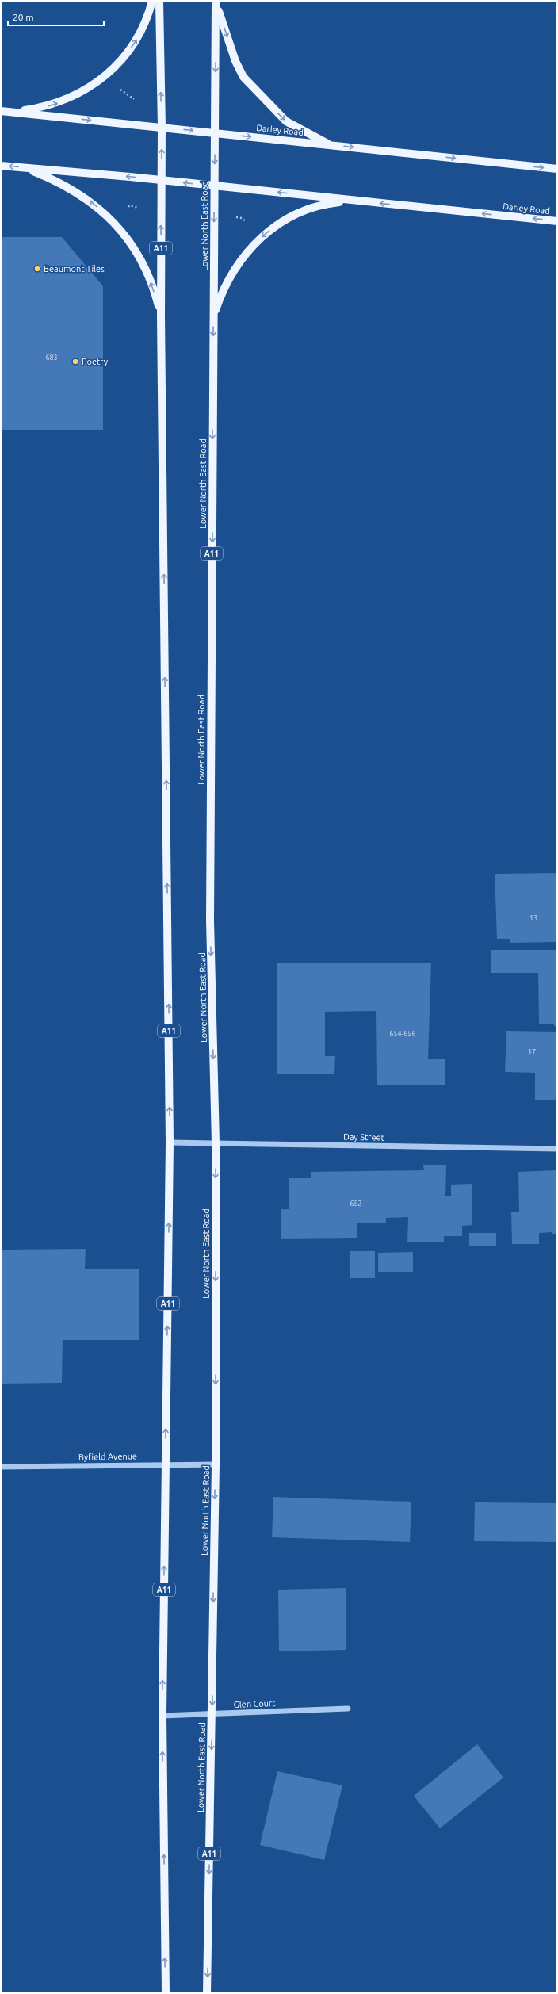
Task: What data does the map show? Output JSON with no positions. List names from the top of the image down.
{
  "streets": {
    "main road": ["Darley Road", "Lower North East Road", "A11"],
    "street": ["Day Street", "Byfield Avenue", "Glen Court"]
  },
  "crossings": [
    ["Darley Road", "Lower North East Road"],
    ["Darley Road", "A11"],
    ["Lower North East Road", "Day Street"],
    ["Lower North East Road", "Byfield Avenue"],
    ["Lower North East Road", "Glen Court"],
    ["A11", "Day Street"],
    ["A11", "Byfield Avenue"],
    ["A11", "Glen Court"]
  ],
  "places": ["Beaumont Tiles", "Poetry"],
  "house_numbers": [
    "683",
    "13",
    "654-656",
    "17",
    "652"
  ],
  "scale_bar": "20 m"
}
